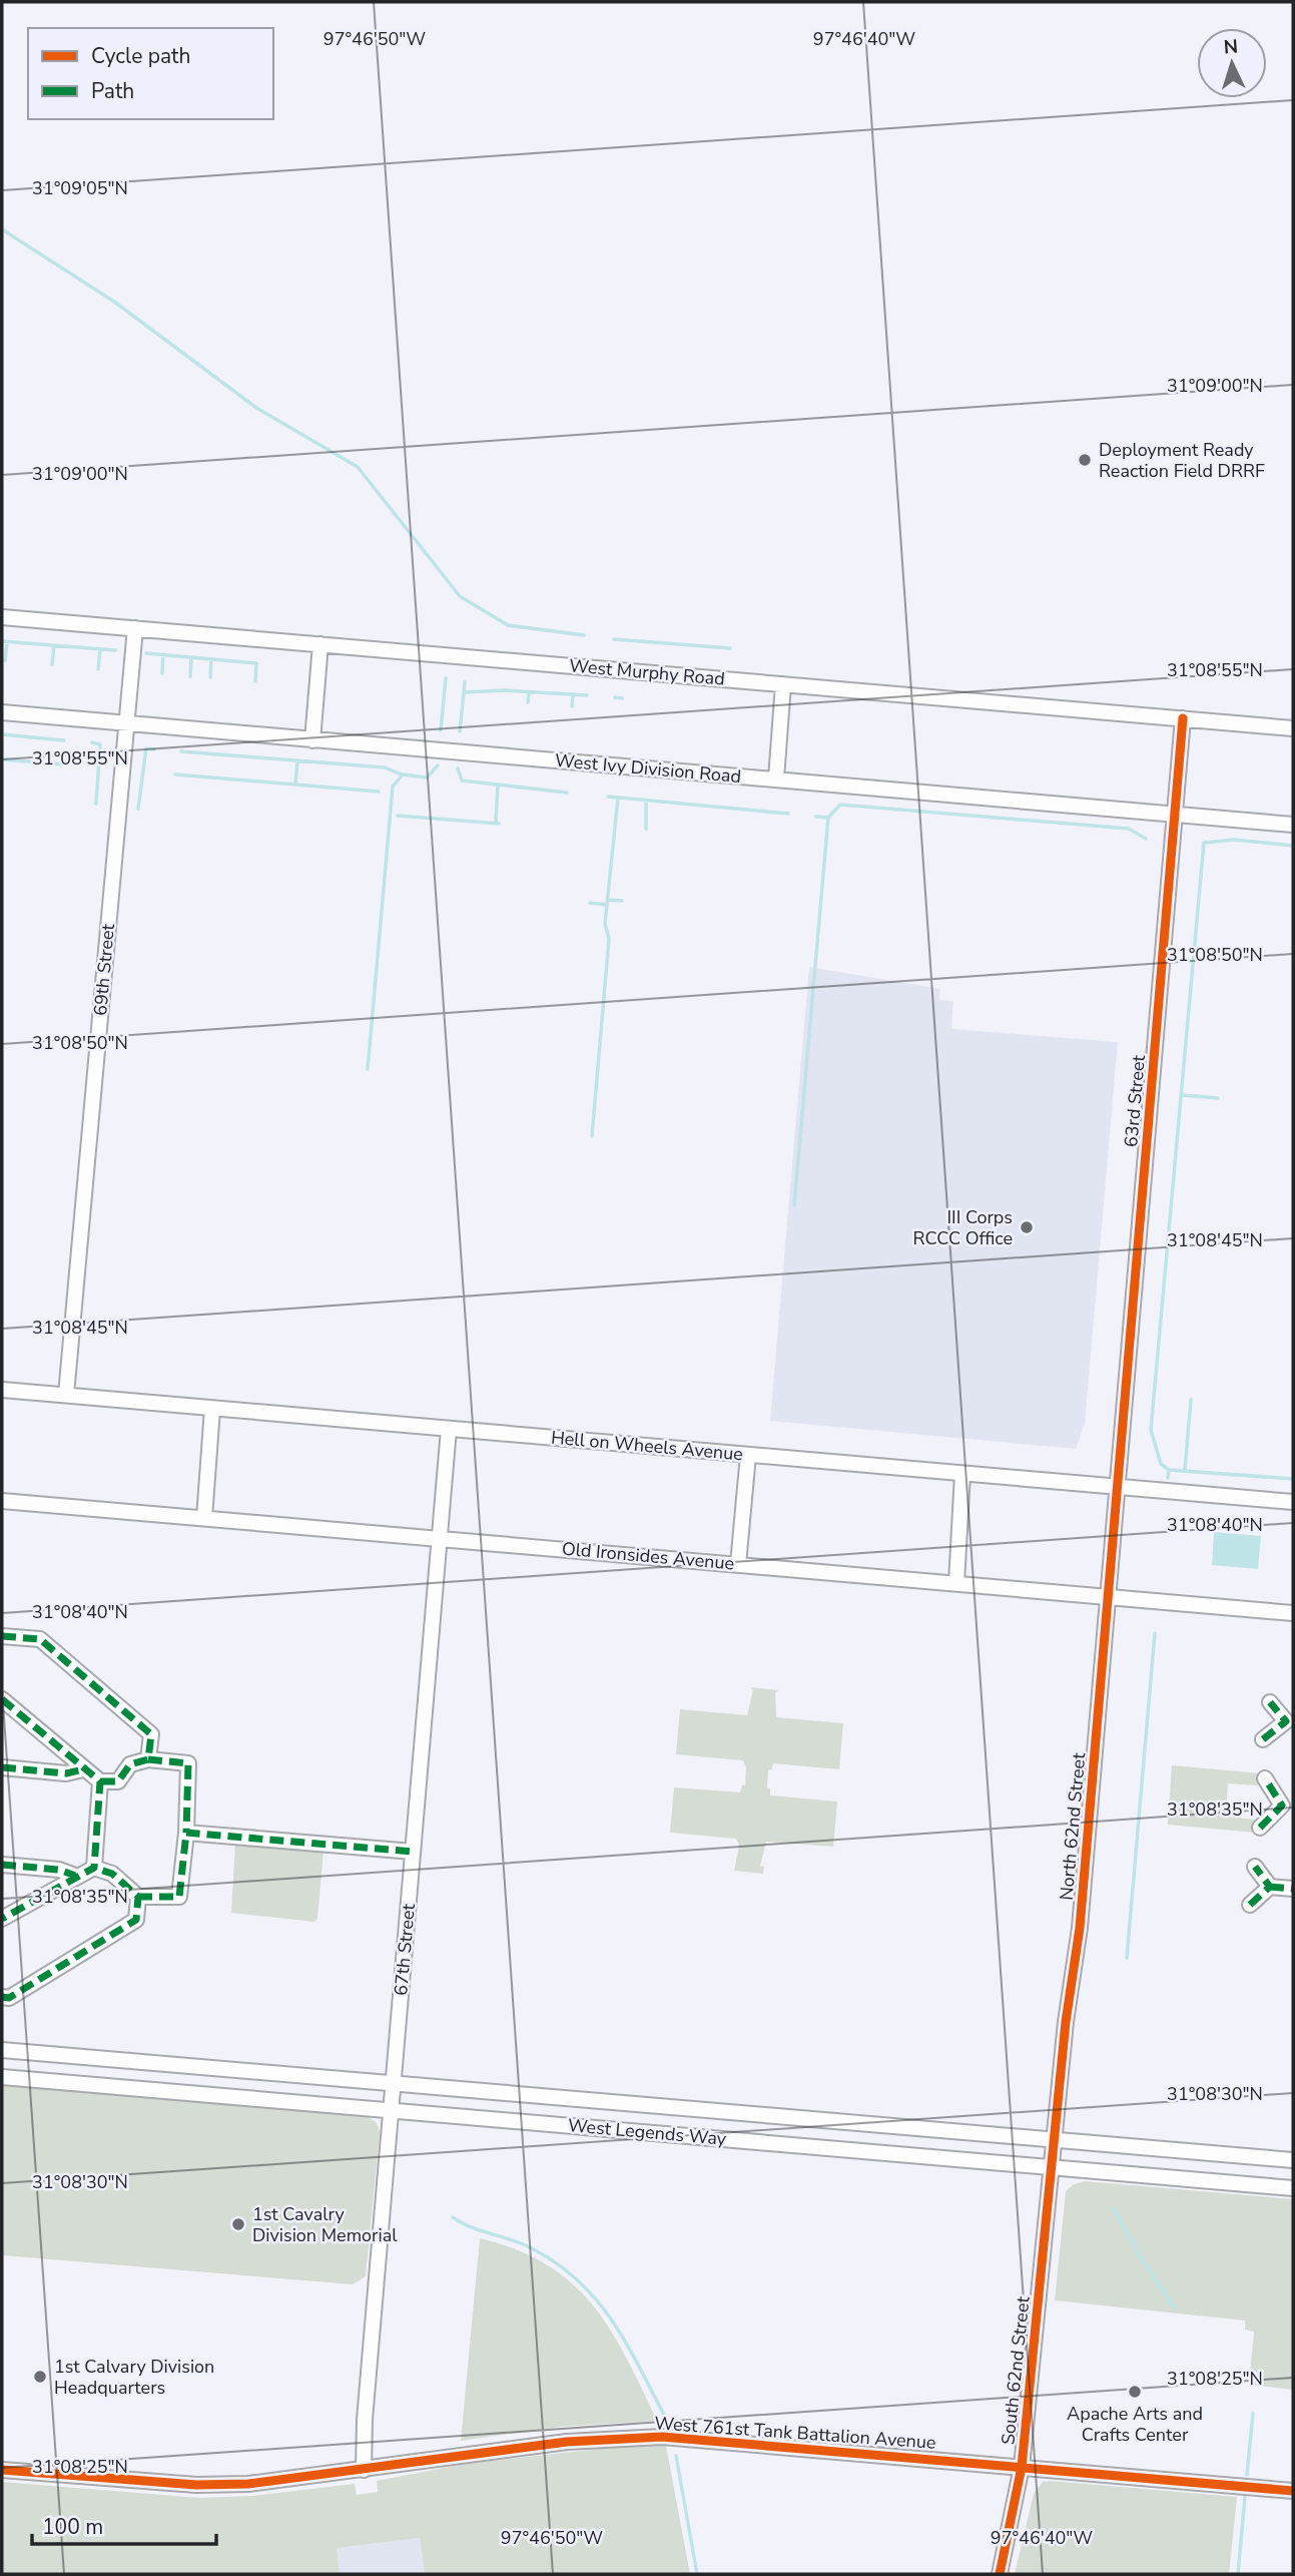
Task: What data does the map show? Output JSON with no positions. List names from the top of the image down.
{
  "streets": {
    "street": [
      "West Murphy Road",
      "West Ivy Division Road",
      "69th Street",
      "63rd Street",
      "Hell on Wheels Avenue",
      "Old Ironsides Avenue",
      "North 62nd Street",
      "67th Street",
      "West Legends Way",
      "South 62nd Street",
      "West 761st Tank Battalion Avenue"
    ]
  },
  "crossings": [
    ["West Murphy Road", "69th Street"],
    ["West Murphy Road", "63rd Street"],
    ["West Ivy Division Road", "69th Street"],
    ["West Ivy Division Road", "63rd Street"],
    ["69th Street", "Hell on Wheels Avenue"],
    ["63rd Street", "Hell on Wheels Avenue"],
    ["63rd Street", "North 62nd Street"],
    ["Hell on Wheels Avenue", "North 62nd Street"],
    ["Hell on Wheels Avenue", "67th Street"],
    ["Old Ironsides Avenue", "North 62nd Street"],
    ["Old Ironsides Avenue", "67th Street"],
    ["North 62nd Street", "West Legends Way"],
    ["North 62nd Street", "South 62nd Street"],
    ["67th Street", "West Legends Way"],
    ["67th Street", "West 761st Tank Battalion Avenue"],
    ["West Legends Way", "South 62nd Street"],
    ["South 62nd Street", "West 761st Tank Battalion Avenue"]
  ],
  "places": [
    "Deployment Ready Reaction Field DRRF",
    "III Corps RCCC Office",
    "1st Cavalry Division Memorial",
    "1st Calvary Division Headquarters",
    "Apache Arts and Crafts Center"
  ],
  "legend": ["Cycle path", "Path"],
  "scale_bar": "100 m",
  "north": "top",
  "coordinates": [
    "97°46'50\"W",
    "97°46'40\"W",
    "31°09'05\"N",
    "31°09'00\"N",
    "31°08'55\"N",
    "31°08'50\"N",
    "31°08'45\"N",
    "31°08'40\"N",
    "31°08'35\"N",
    "31°08'30\"N",
    "31°08'25\"N"
  ]
}
